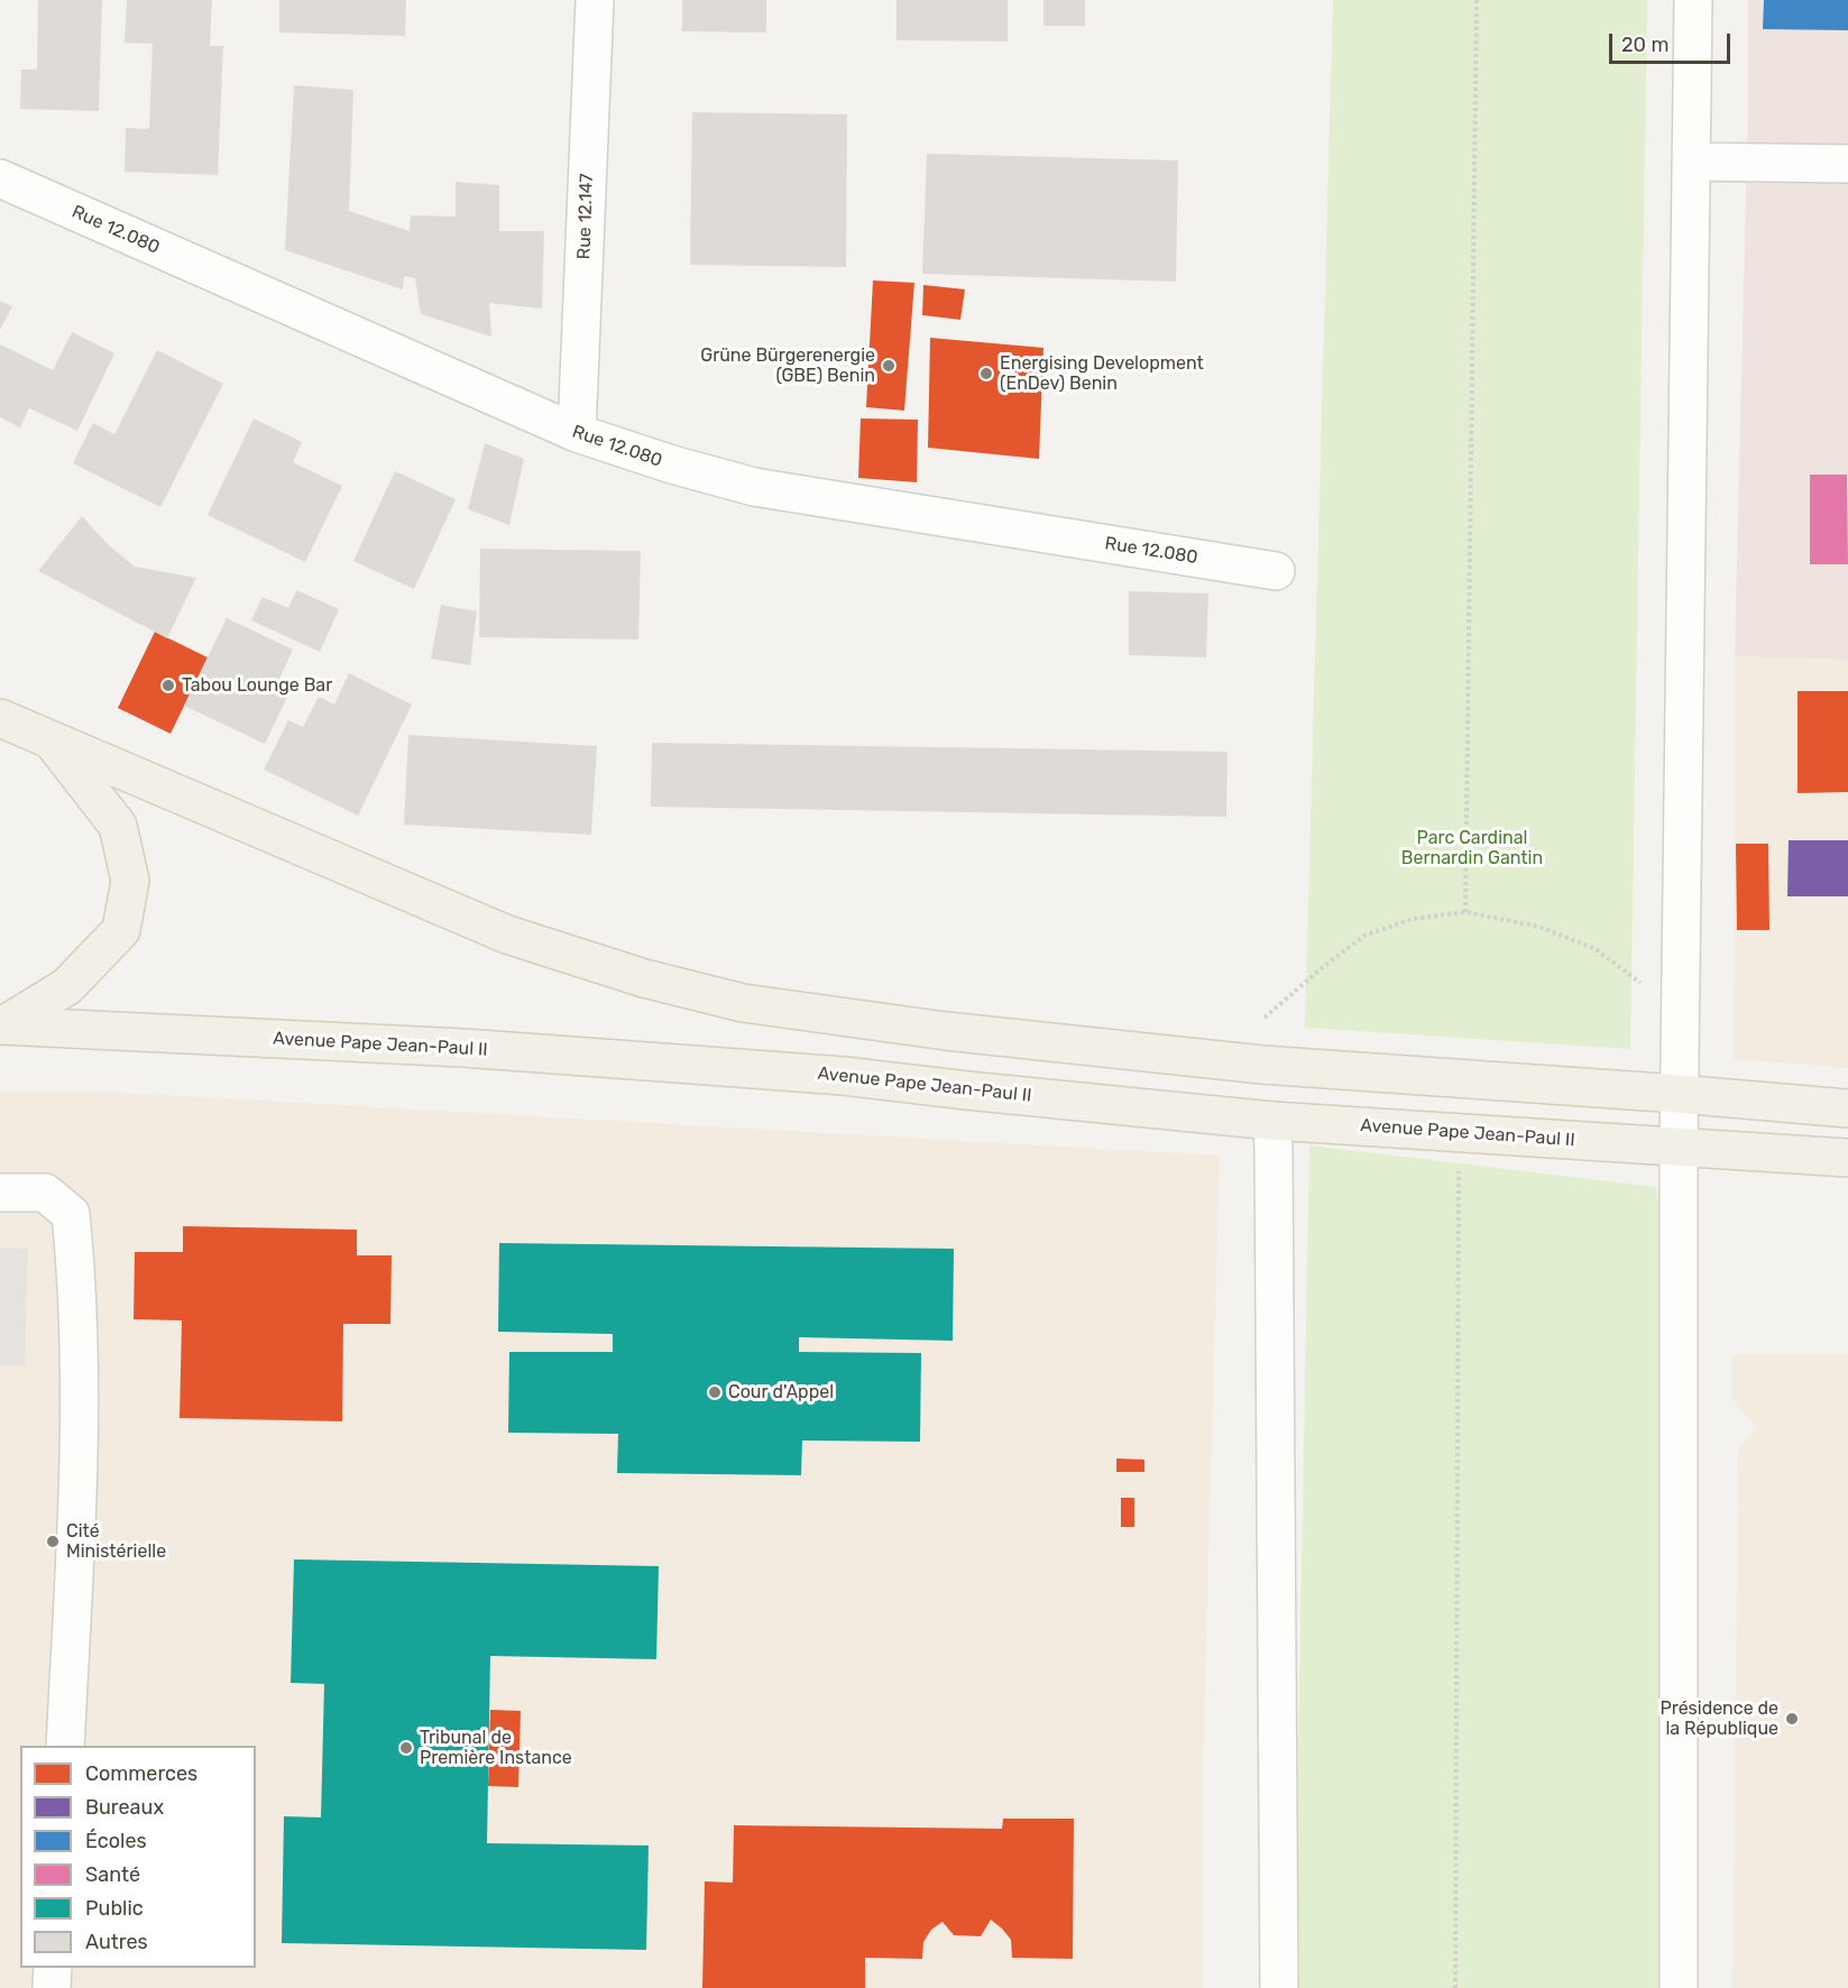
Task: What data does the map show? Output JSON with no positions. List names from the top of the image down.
{
  "streets": {
    "main road": ["Avenue Pape Jean-Paul II"],
    "street": ["Rue 12.147", "Rue 12.080"]
  },
  "crossings": [
    ["Rue 12.147", "Rue 12.080"]
  ],
  "parks": ["Parc Cardinal Bernardin Gantin"],
  "places": [
    "Grüne Bürgerenergie (GBE) Benin",
    "Energising Development (EnDev) Benin",
    "Tabou Lounge Bar",
    "Cour d'Appel",
    "Cité Ministérielle",
    "Présidence de la République",
    "Tribunal de Première Instance"
  ],
  "legend": [
    "Commerces",
    "Bureaux",
    "Écoles",
    "Santé",
    "Public",
    "Autres"
  ],
  "scale_bar": "20 m"
}
